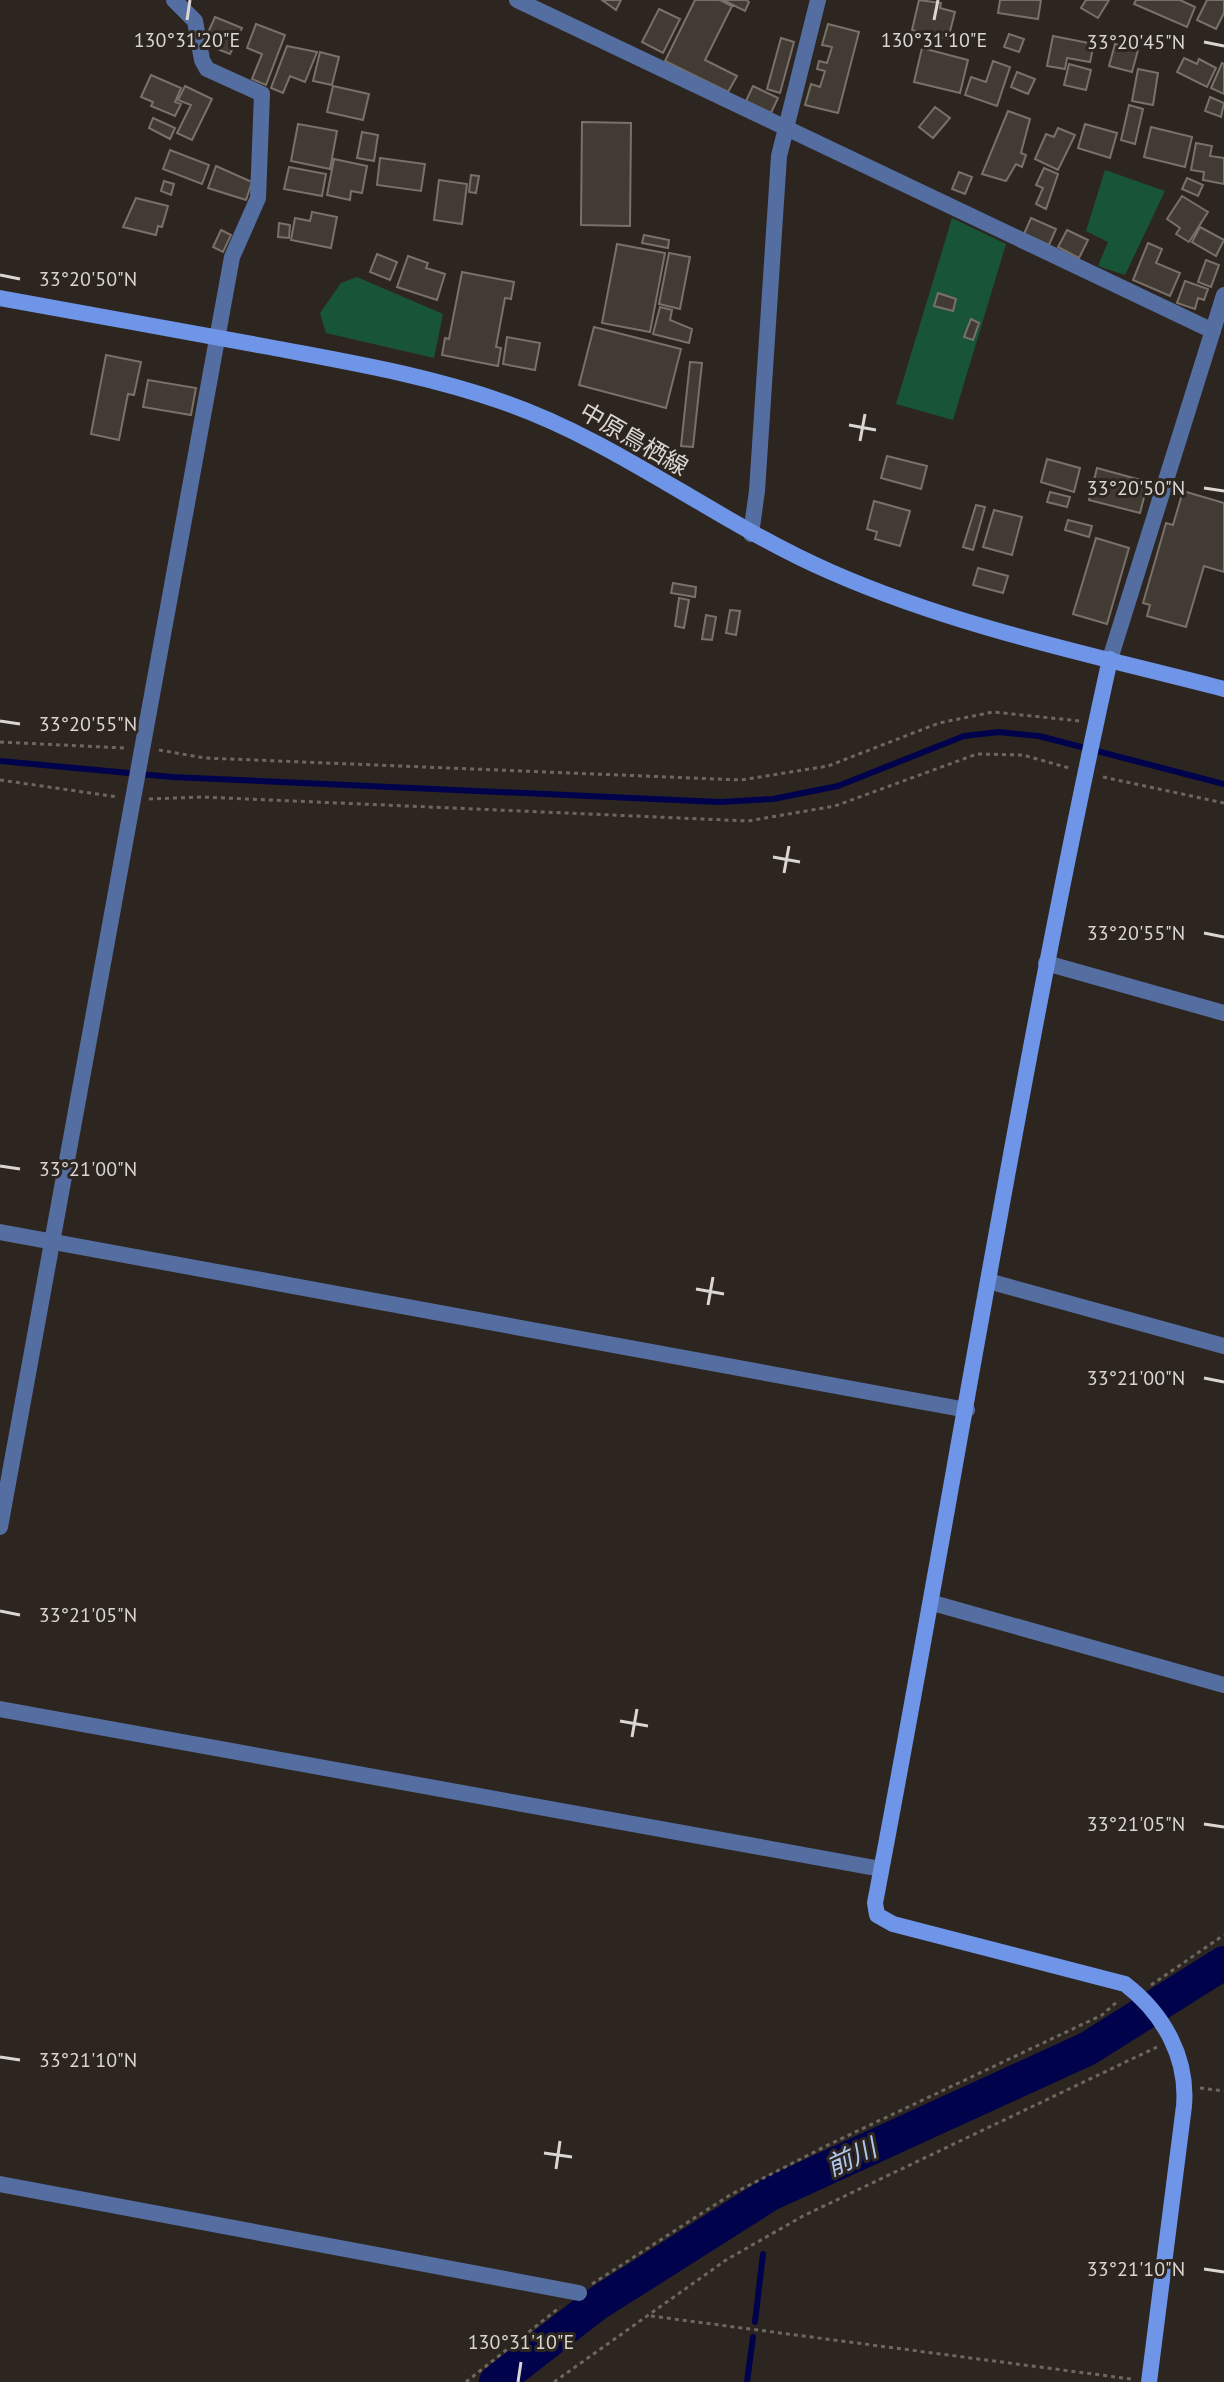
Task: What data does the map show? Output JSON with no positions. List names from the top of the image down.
{
  "streets": {
    "street": ["中原鳥栖線"]
  },
  "water": ["前川"],
  "coordinates": [
    "130°31'20\"E",
    "130°31'10\"E",
    "33°20'45\"N",
    "33°20'50\"N",
    "33°20'55\"N",
    "33°21'00\"N",
    "33°21'05\"N",
    "33°21'10\"N"
  ]
}
